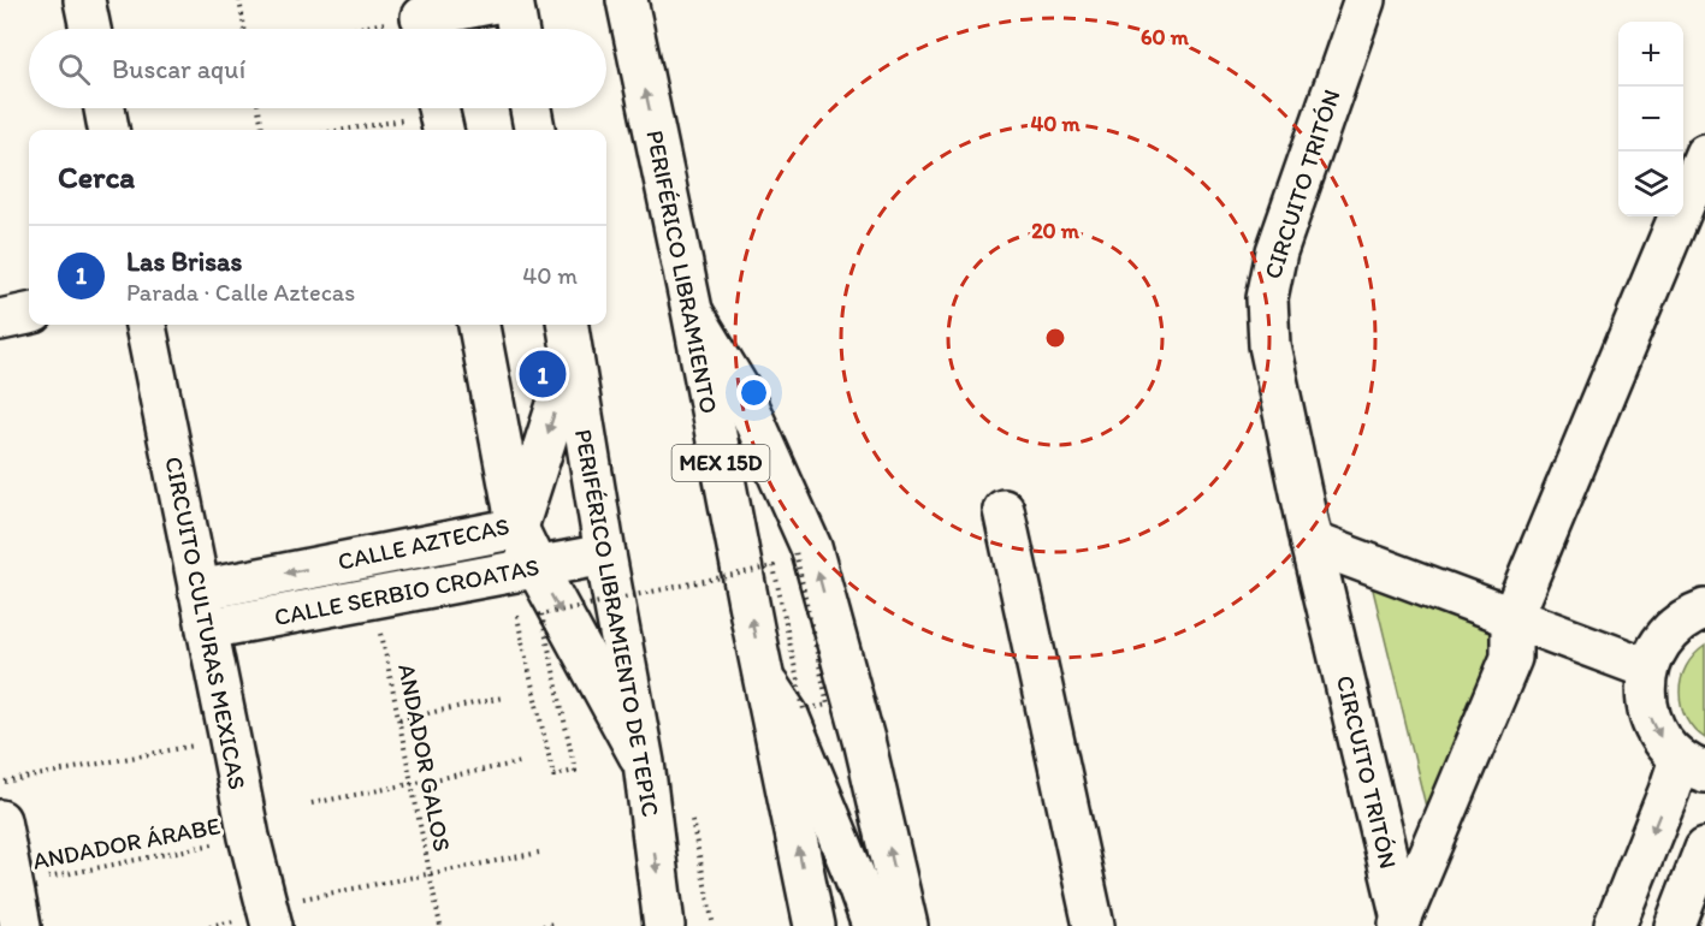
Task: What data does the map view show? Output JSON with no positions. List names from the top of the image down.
{
  "streets": {
    "main road": [
      "CIRCUITO TRITÓN",
      "PERIFÉRICO LIBRAMIENTO",
      "MEX 15D",
      "CALLE AZTECAS",
      "CALLE SERBIO CROATAS",
      "CIRCUITO CULTURAS MEXICAS",
      "PERIFÉRICO LIBRAMIENTO DE TEPIC"
    ],
    "path": ["ANDADOR GALOS", "ANDADOR ÁRABE"]
  },
  "crossings": [
    ["CALLE AZTECAS", "CIRCUITO CULTURAS MEXICAS"],
    ["CALLE AZTECAS", "PERIFÉRICO LIBRAMIENTO DE TEPIC"],
    ["CALLE SERBIO CROATAS", "CIRCUITO CULTURAS MEXICAS"],
    ["CALLE SERBIO CROATAS", "PERIFÉRICO LIBRAMIENTO DE TEPIC"],
    ["CALLE SERBIO CROATAS", "ANDADOR GALOS"],
    ["CIRCUITO CULTURAS MEXICAS", "ANDADOR ÁRABE"]
  ],
  "one_way": ["CALLE AZTECAS"],
  "page": {
    "map_buttons": ["+", "−"],
    "search": "Buscar aquí",
    "heading": "Cerca",
    "list": [
      {
        "mark": "1",
        "name": "Las Brisas",
        "note": "Parada · Calle Aztecas",
        "value": "40 m"
      }
    ],
    "pins": "1"
  },
  "rings": ["60 m", "40 m", "20 m"]
}
